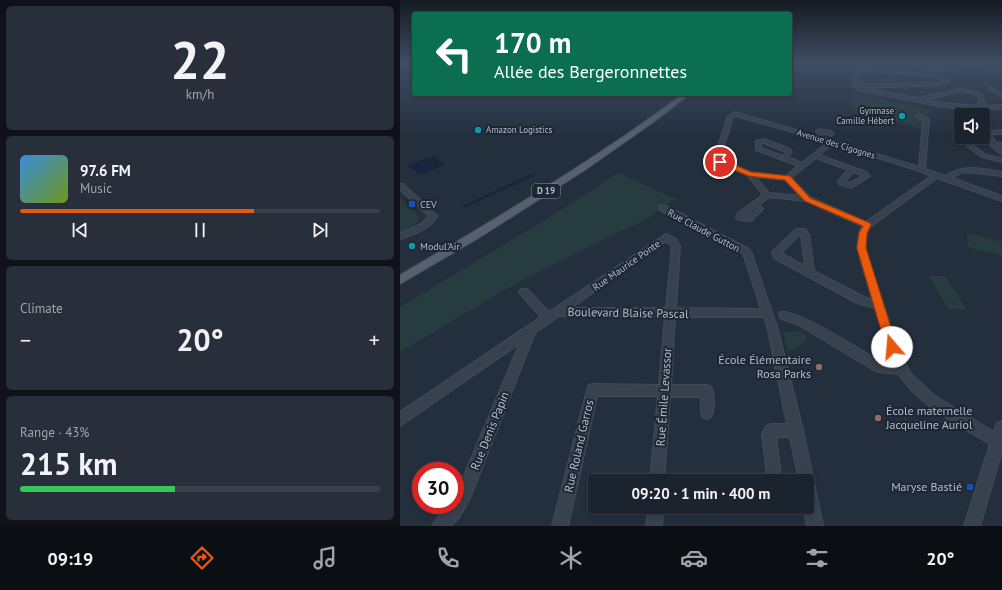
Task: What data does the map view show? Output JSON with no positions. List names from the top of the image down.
{
  "streets": {
    "main road": ["D 19"],
    "street": [
      "Avenue des Cigognes",
      "Rue Claude Gutton",
      "Rue Maurice Ponte",
      "Boulevard Blaise Pascal",
      "Rue Émile Levassor",
      "Rue Denis Papin",
      "Rue Roland Garros"
    ]
  },
  "crossings": [
    ["Rue Claude Gutton", "Boulevard Blaise Pascal"],
    ["Rue Maurice Ponte", "Boulevard Blaise Pascal"],
    ["Rue Maurice Ponte", "Rue Émile Levassor"],
    ["Boulevard Blaise Pascal", "Rue Émile Levassor"],
    ["Rue Émile Levassor", "Rue Roland Garros"]
  ],
  "places": {
    "other": [
      "Gymnase Camille Hébert",
      "Amazon Logistics",
      "Modul'Air",
      "École Élémentaire Rosa Parks",
      "École maternelle Jacqueline Auriol"
    ],
    "transit": ["CEV", "Maryse Bastié"]
  },
  "page": {
    "tile": [
      ["22", "km/h"],
      "Climate",
      ["Range · 43%", "215 km"]
    ],
    "turn": ["170 m", "Allée des Bergeronnettes"],
    "song": ["97.6 FM", "Music"],
    "heat": ["−", "20°", "+"],
    "limit": "30",
    "trip": "09:20 · 1 min · 400 m",
    "tabs": ["09:19", "20°"]
  }
}
